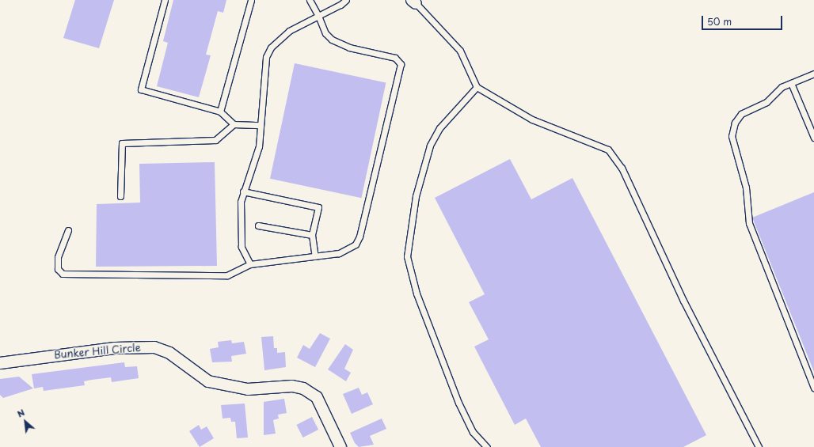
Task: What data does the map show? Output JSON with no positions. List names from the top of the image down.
{
  "streets": {
    "street": ["Bunker Hill Circle"]
  },
  "scale_bar": "50 m",
  "north": "top left"
}
